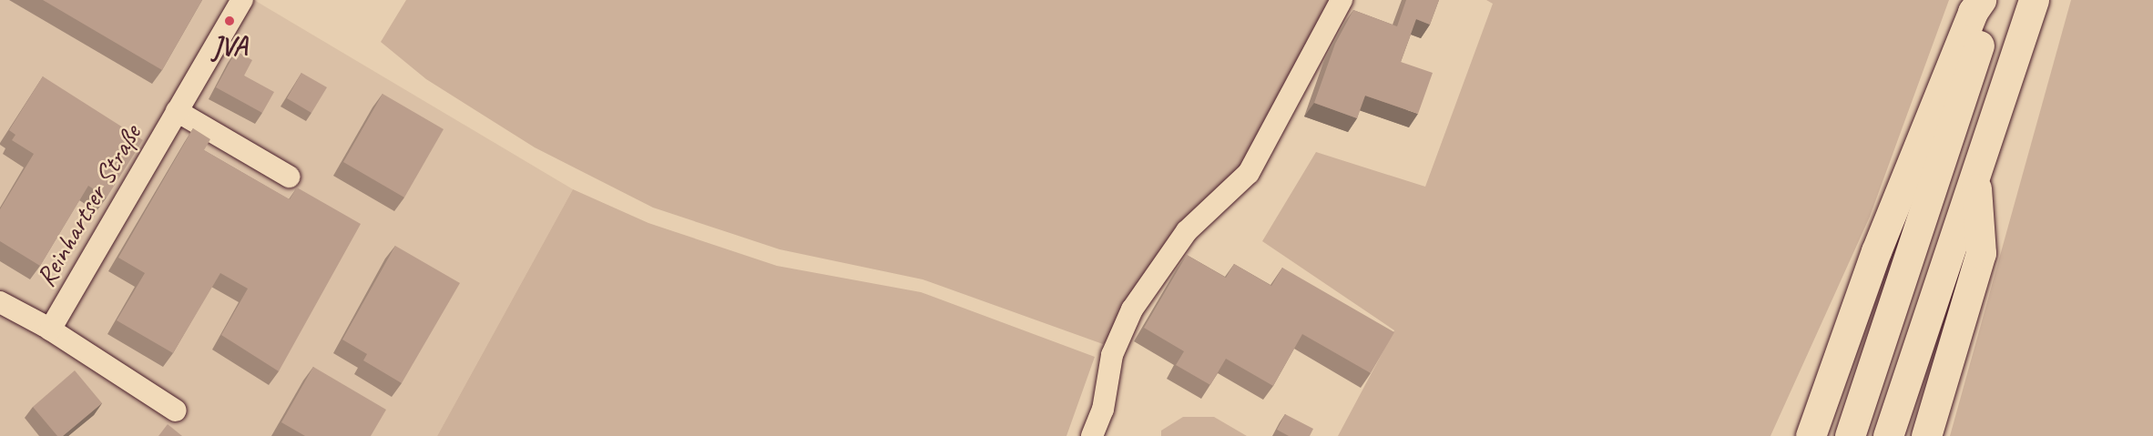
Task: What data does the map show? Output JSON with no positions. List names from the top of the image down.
{
  "streets": {
    "street": ["Reinhartser Straße"]
  },
  "places": ["JVA"]
}
